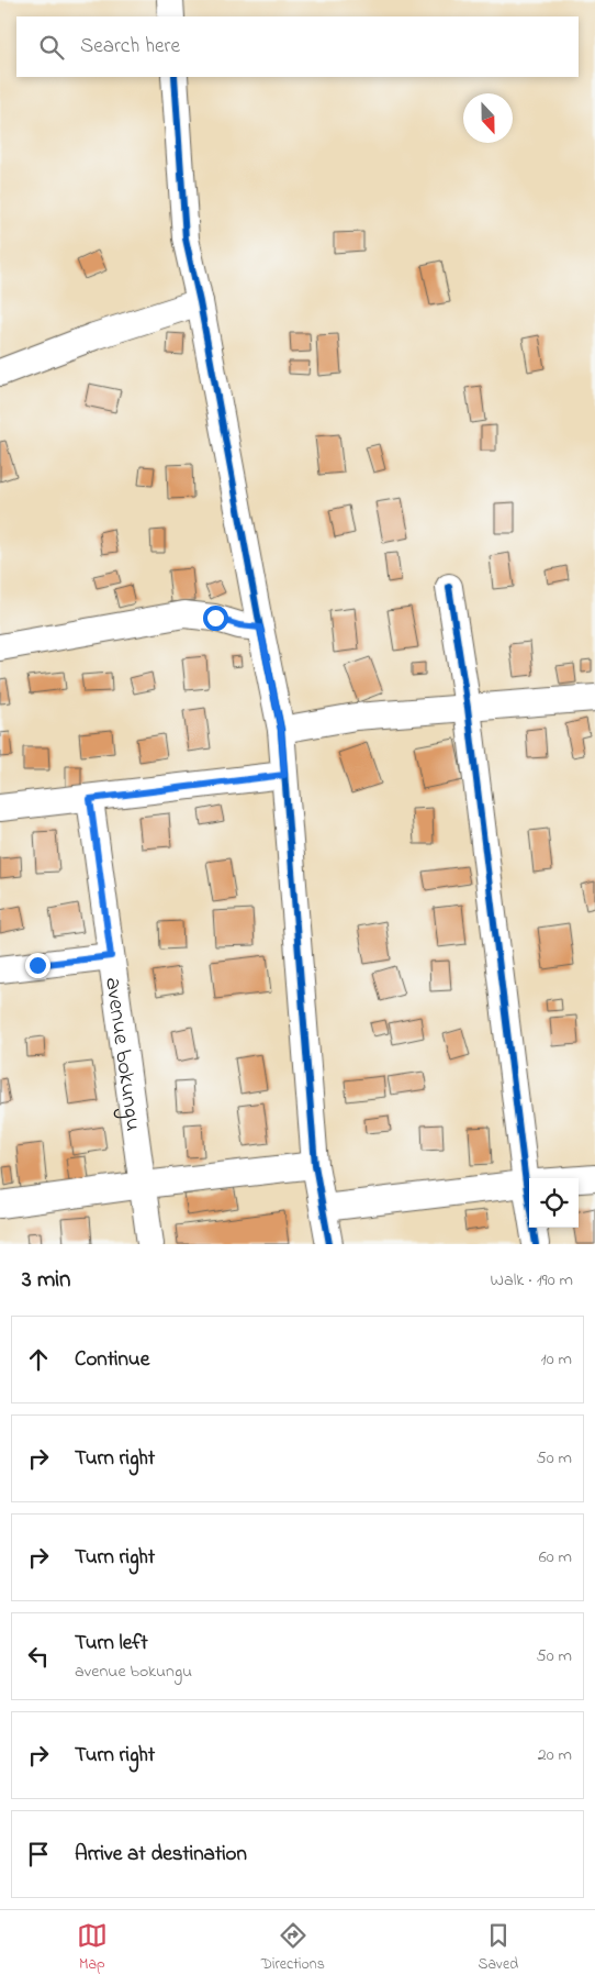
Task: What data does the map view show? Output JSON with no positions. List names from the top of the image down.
{
  "streets": {
    "street": ["avenue bokungu"]
  },
  "north": "bottom",
  "page": {
    "search": "Search here",
    "heading": ["3 min", "Walk · 190 m"],
    "list": [
      ["Continue", "10 m"],
      ["Turn right", "50 m"],
      ["Turn right", "60 m"],
      ["Turn left", "avenue bokungu", "50 m"],
      ["Turn right", "20 m"],
      "Arrive at destination"
    ],
    "nav": ["Map", "Directions", "Saved"]
  }
}
